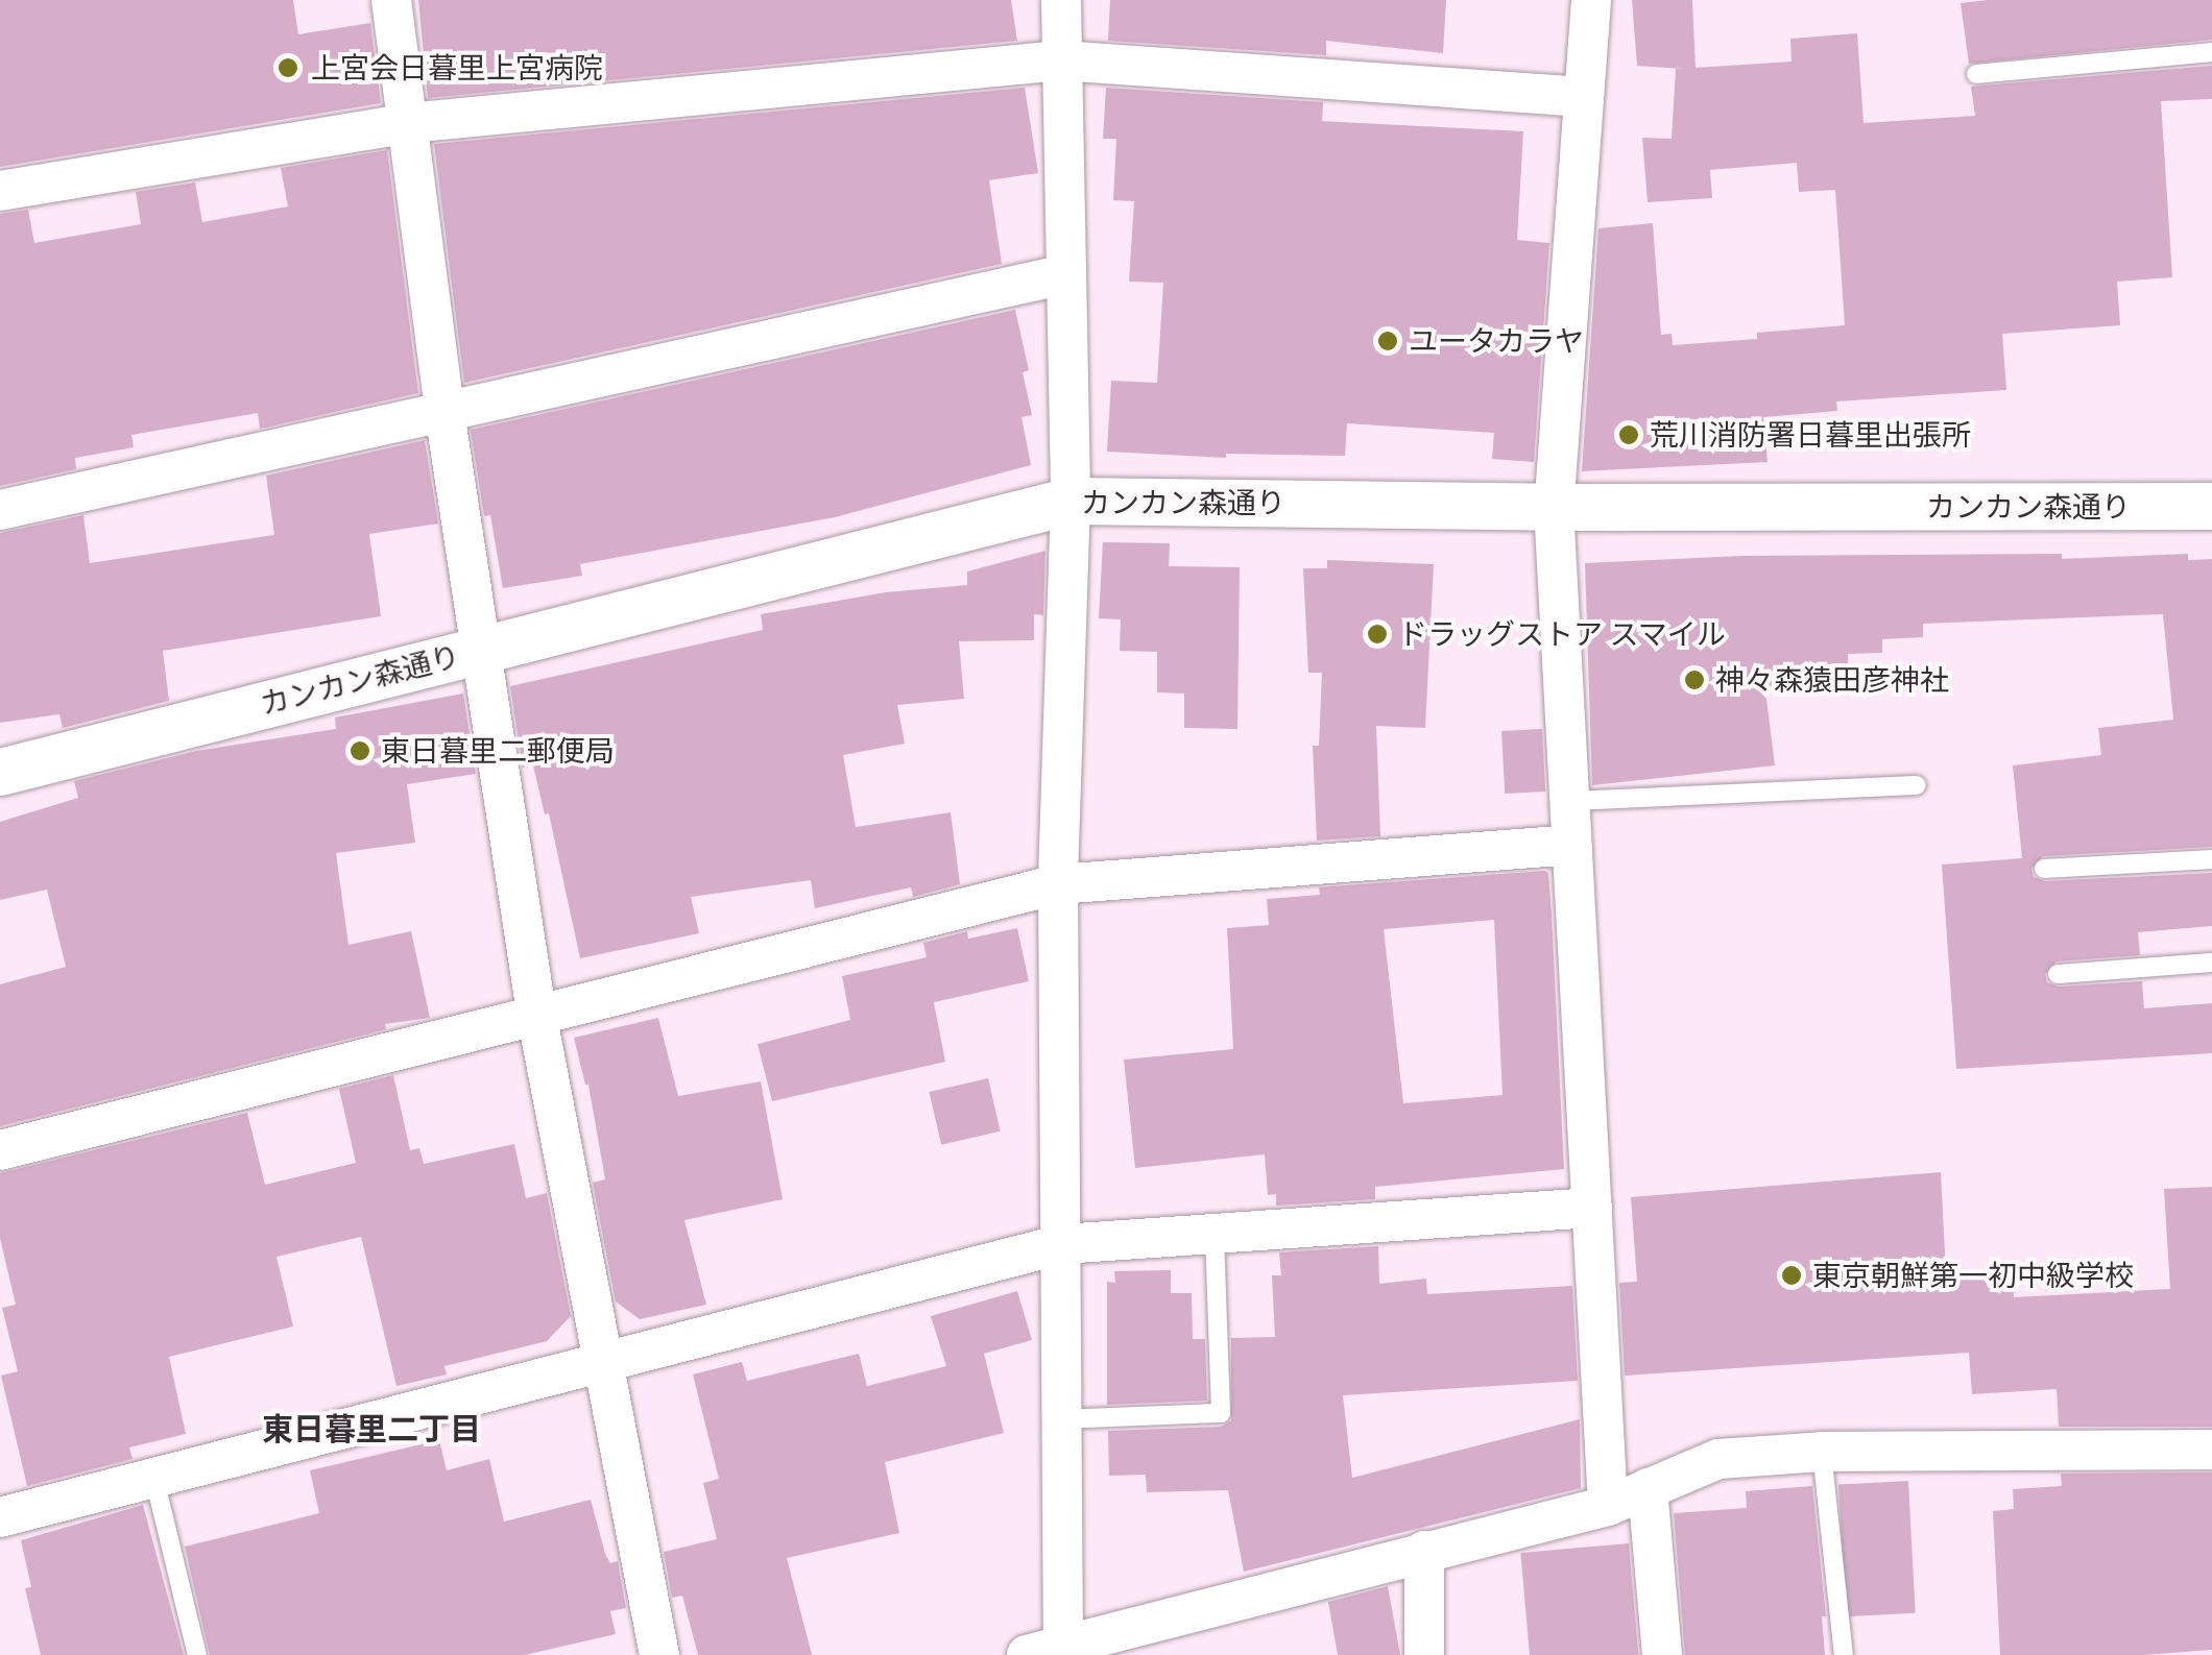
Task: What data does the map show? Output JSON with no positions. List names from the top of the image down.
{
  "streets": {
    "street": ["カンカン森通り"]
  },
  "districts": ["東日暮里二丁目"],
  "places": [
    "上宮会日暮里上宮病院",
    "ユータカラヤ",
    "荒川消防署日暮里出張所",
    "ドラッグストア スマイル",
    "神々森猿田彦神社",
    "東日暮里二郵便局",
    "東京朝鮮第一初中級学校"
  ]
}
